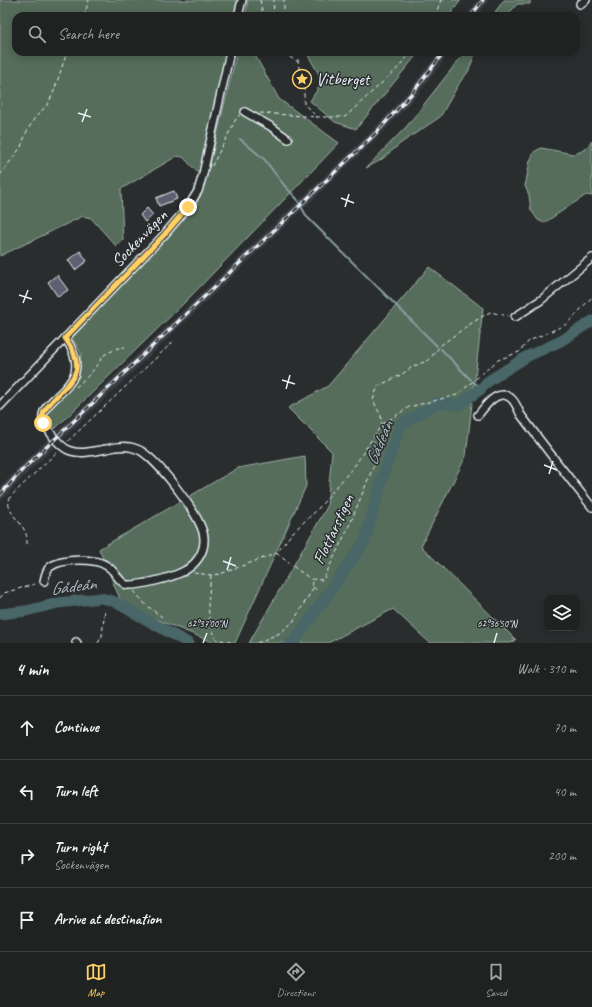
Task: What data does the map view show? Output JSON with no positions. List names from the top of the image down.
{
  "streets": {
    "street": ["Sockenvägen"],
    "path": ["Flottarstigen"]
  },
  "water": ["Gådeån"],
  "places": {
    "place": ["Vitberget"]
  },
  "page": {
    "search": "Search here",
    "heading": ["4 min", "Walk · 310 m"],
    "list": [
      ["Continue", "70 m"],
      ["Turn left", "40 m"],
      ["Turn right", "Sockenvägen", "200 m"],
      "Arrive at destination"
    ],
    "nav": ["Map", "Directions", "Saved"]
  },
  "coordinates": ["62°37'00\"N", "62°36'50\"N"]
}
